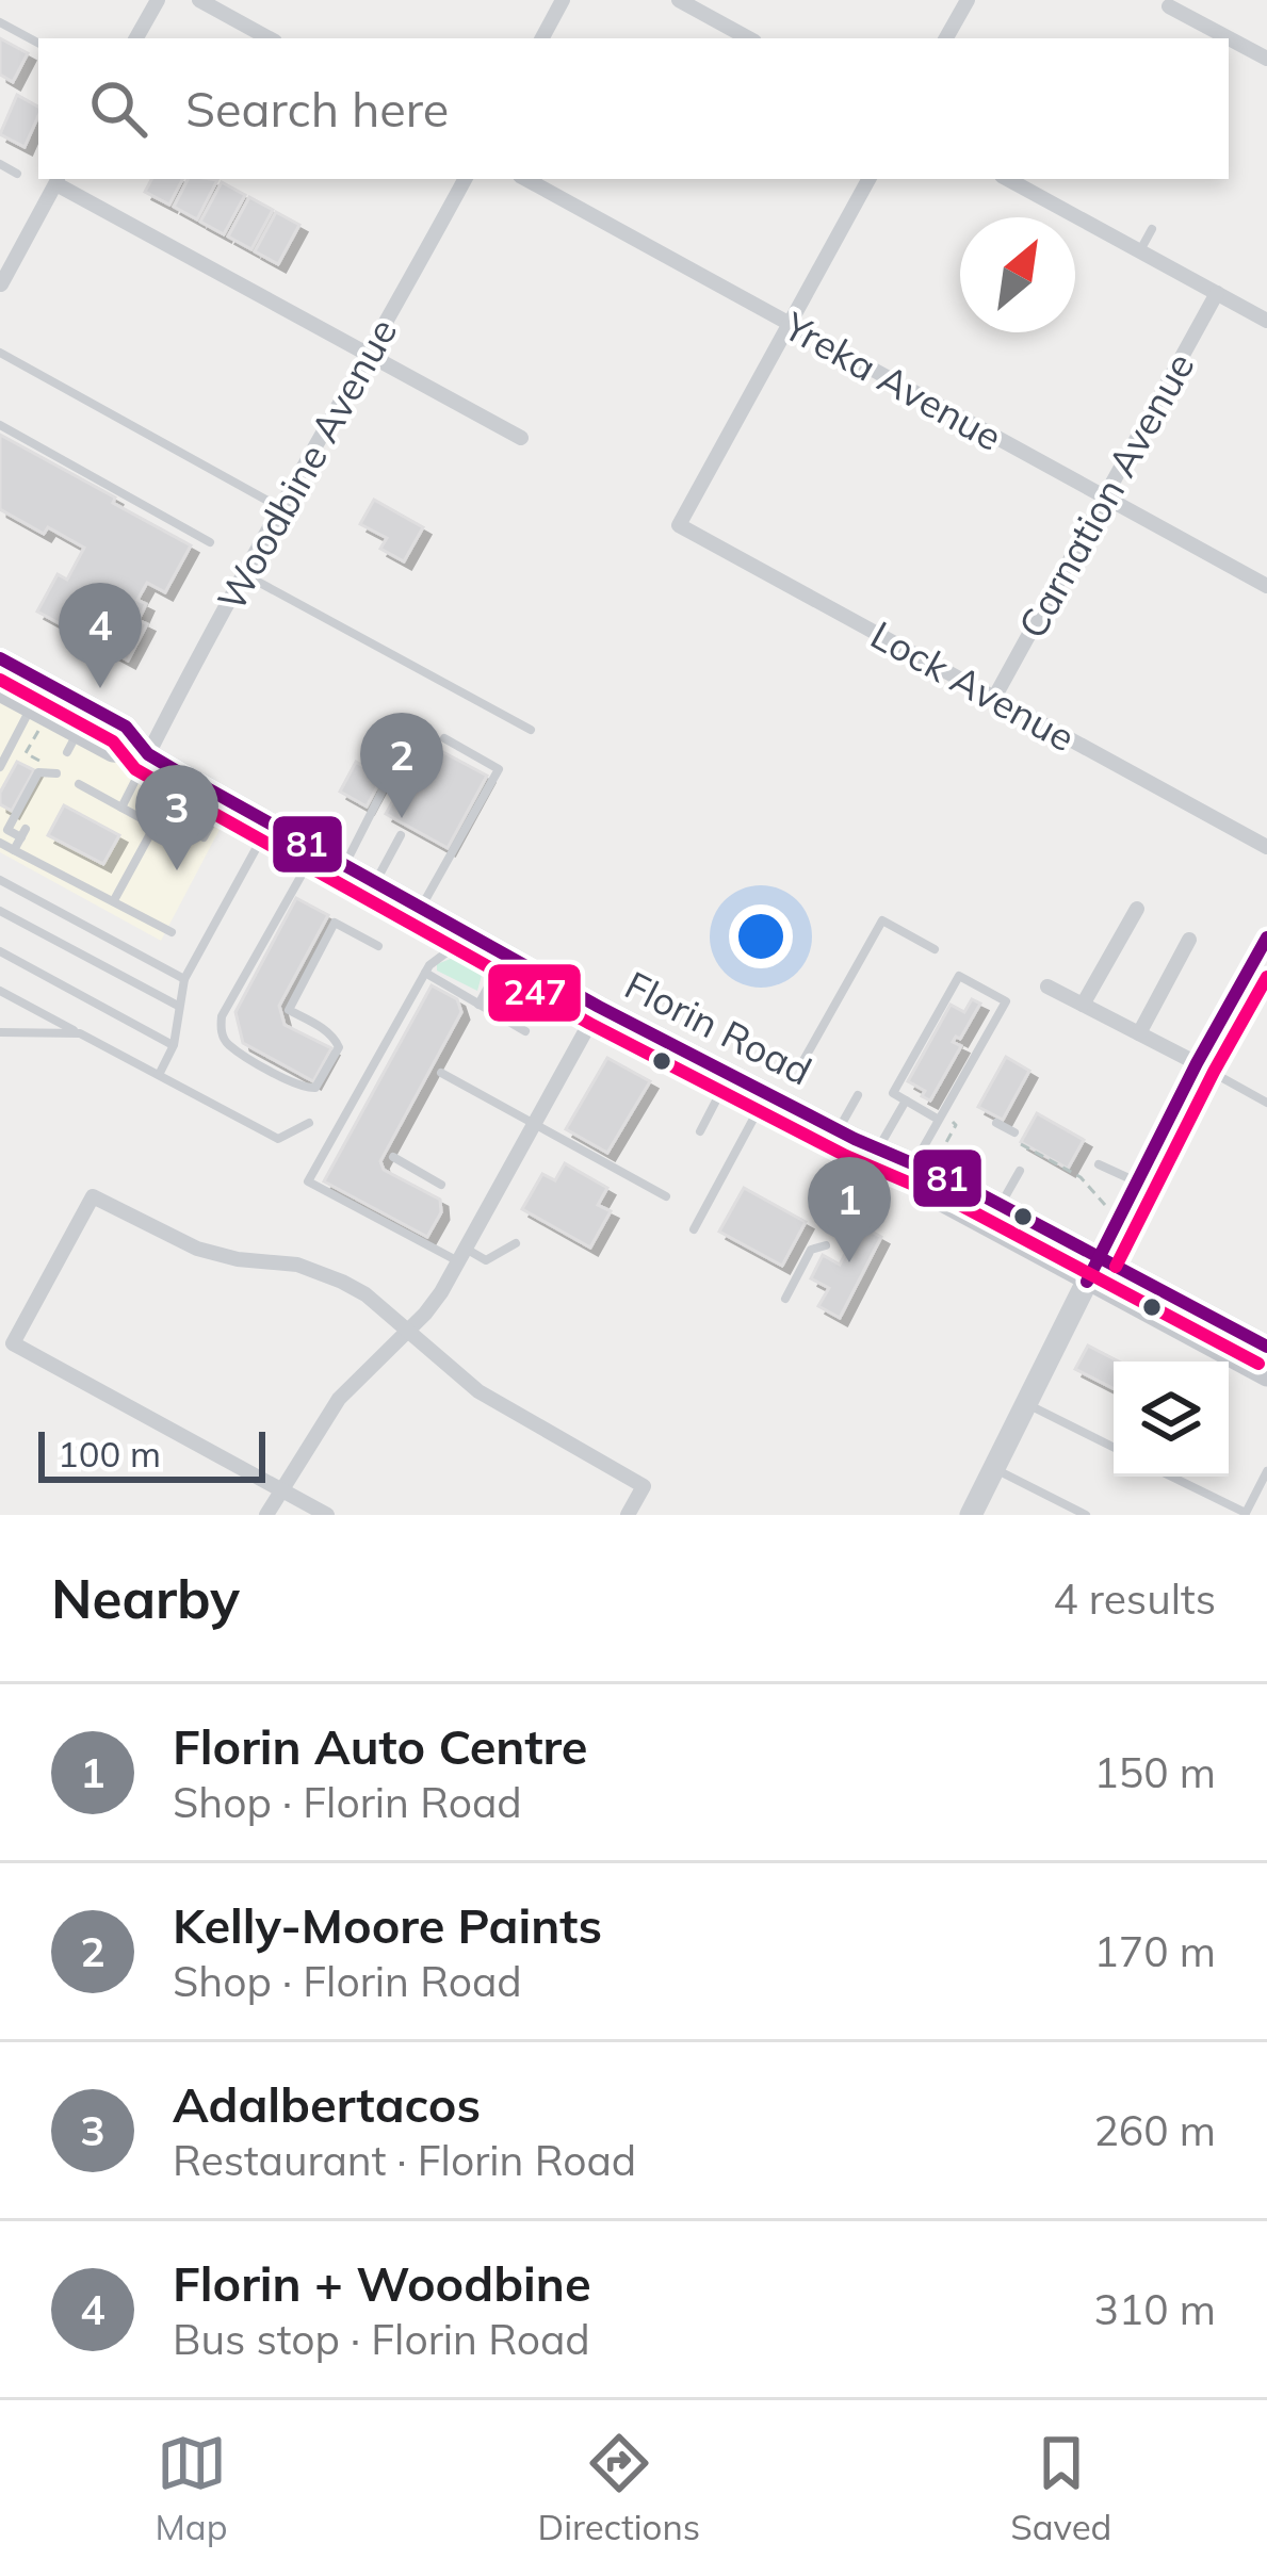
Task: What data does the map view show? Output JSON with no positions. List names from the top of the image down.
{
  "streets": {
    "main road": ["Florin Road"],
    "street": [
      "Yreka Avenue",
      "Woodbine Avenue",
      "Carnation Avenue",
      "Lock Avenue"
    ]
  },
  "crossings": [
    ["Yreka Avenue", "Carnation Avenue"],
    ["Yreka Avenue", "Lock Avenue"],
    ["Woodbine Avenue", "Florin Road"],
    ["Carnation Avenue", "Lock Avenue"]
  ],
  "lines": ["transit line 81", "transit line 247"],
  "scale_bar": "100 m",
  "north": "top right",
  "page": {
    "search": "Search here",
    "pins": [
      "4",
      "2",
      "3",
      "1"
    ],
    "scale": "100 m",
    "heading": ["Nearby", "4 results"],
    "list": [
      {
        "mark": "1",
        "name": "Florin Auto Centre",
        "note": "Shop · Florin Road",
        "value": "150 m"
      },
      {
        "mark": "2",
        "name": "Kelly-Moore Paints",
        "note": "Shop · Florin Road",
        "value": "170 m"
      },
      {
        "mark": "3",
        "name": "Adalbertacos",
        "note": "Restaurant · Florin Road",
        "value": "260 m"
      },
      {
        "mark": "4",
        "name": "Florin + Woodbine",
        "note": "Bus stop · Florin Road",
        "value": "310 m"
      }
    ],
    "nav": ["Map", "Directions", "Saved"]
  }
}
